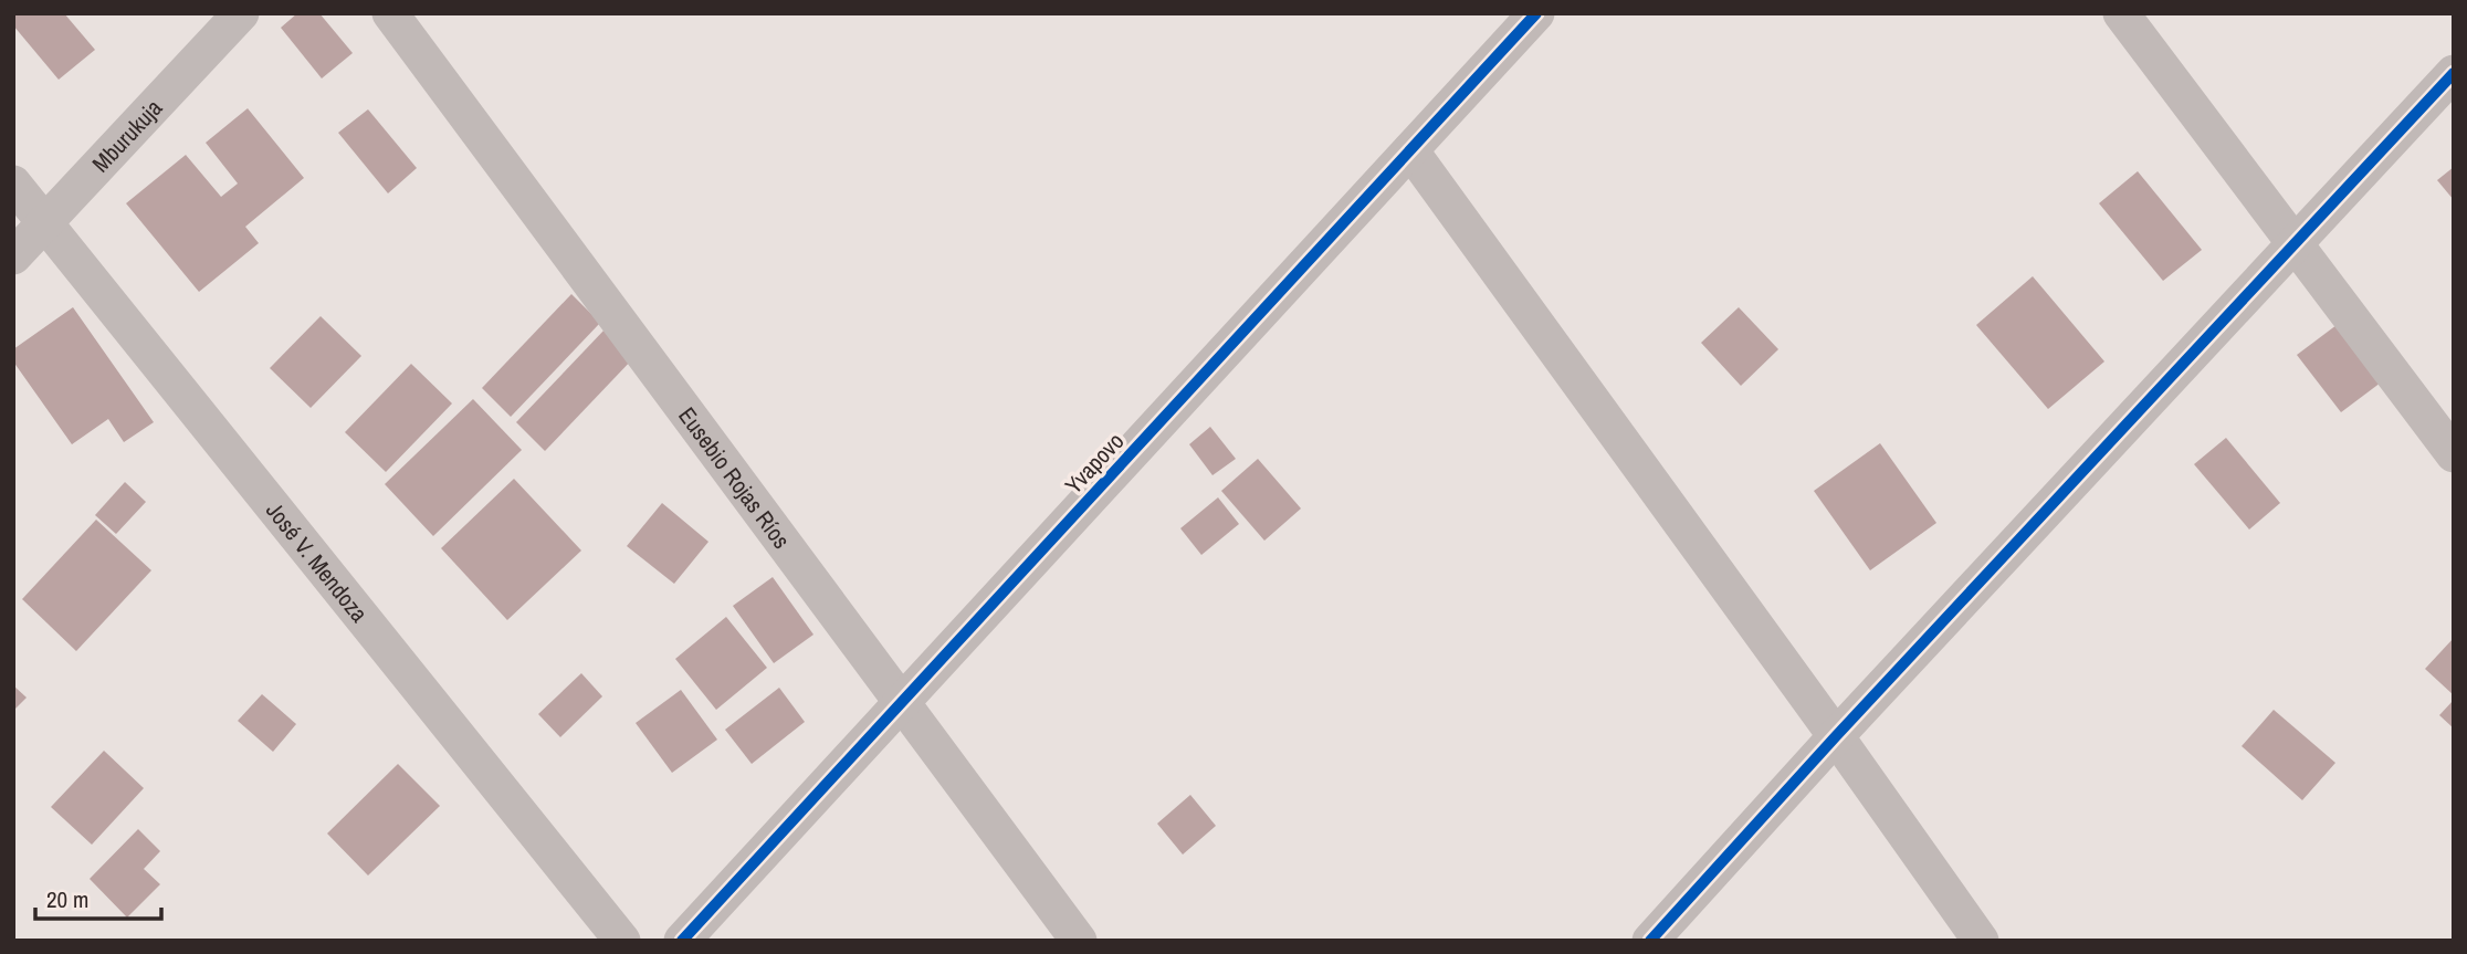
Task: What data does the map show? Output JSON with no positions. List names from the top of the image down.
{
  "streets": {
    "street": [
      "Mburukuja",
      "Yvapovo",
      "Eusebio Rojas Ríos",
      "José V. Mendoza"
    ]
  },
  "crossings": [
    ["Mburukuja", "José V. Mendoza"],
    ["Yvapovo", "Eusebio Rojas Ríos"]
  ],
  "scale_bar": "20 m"
}
